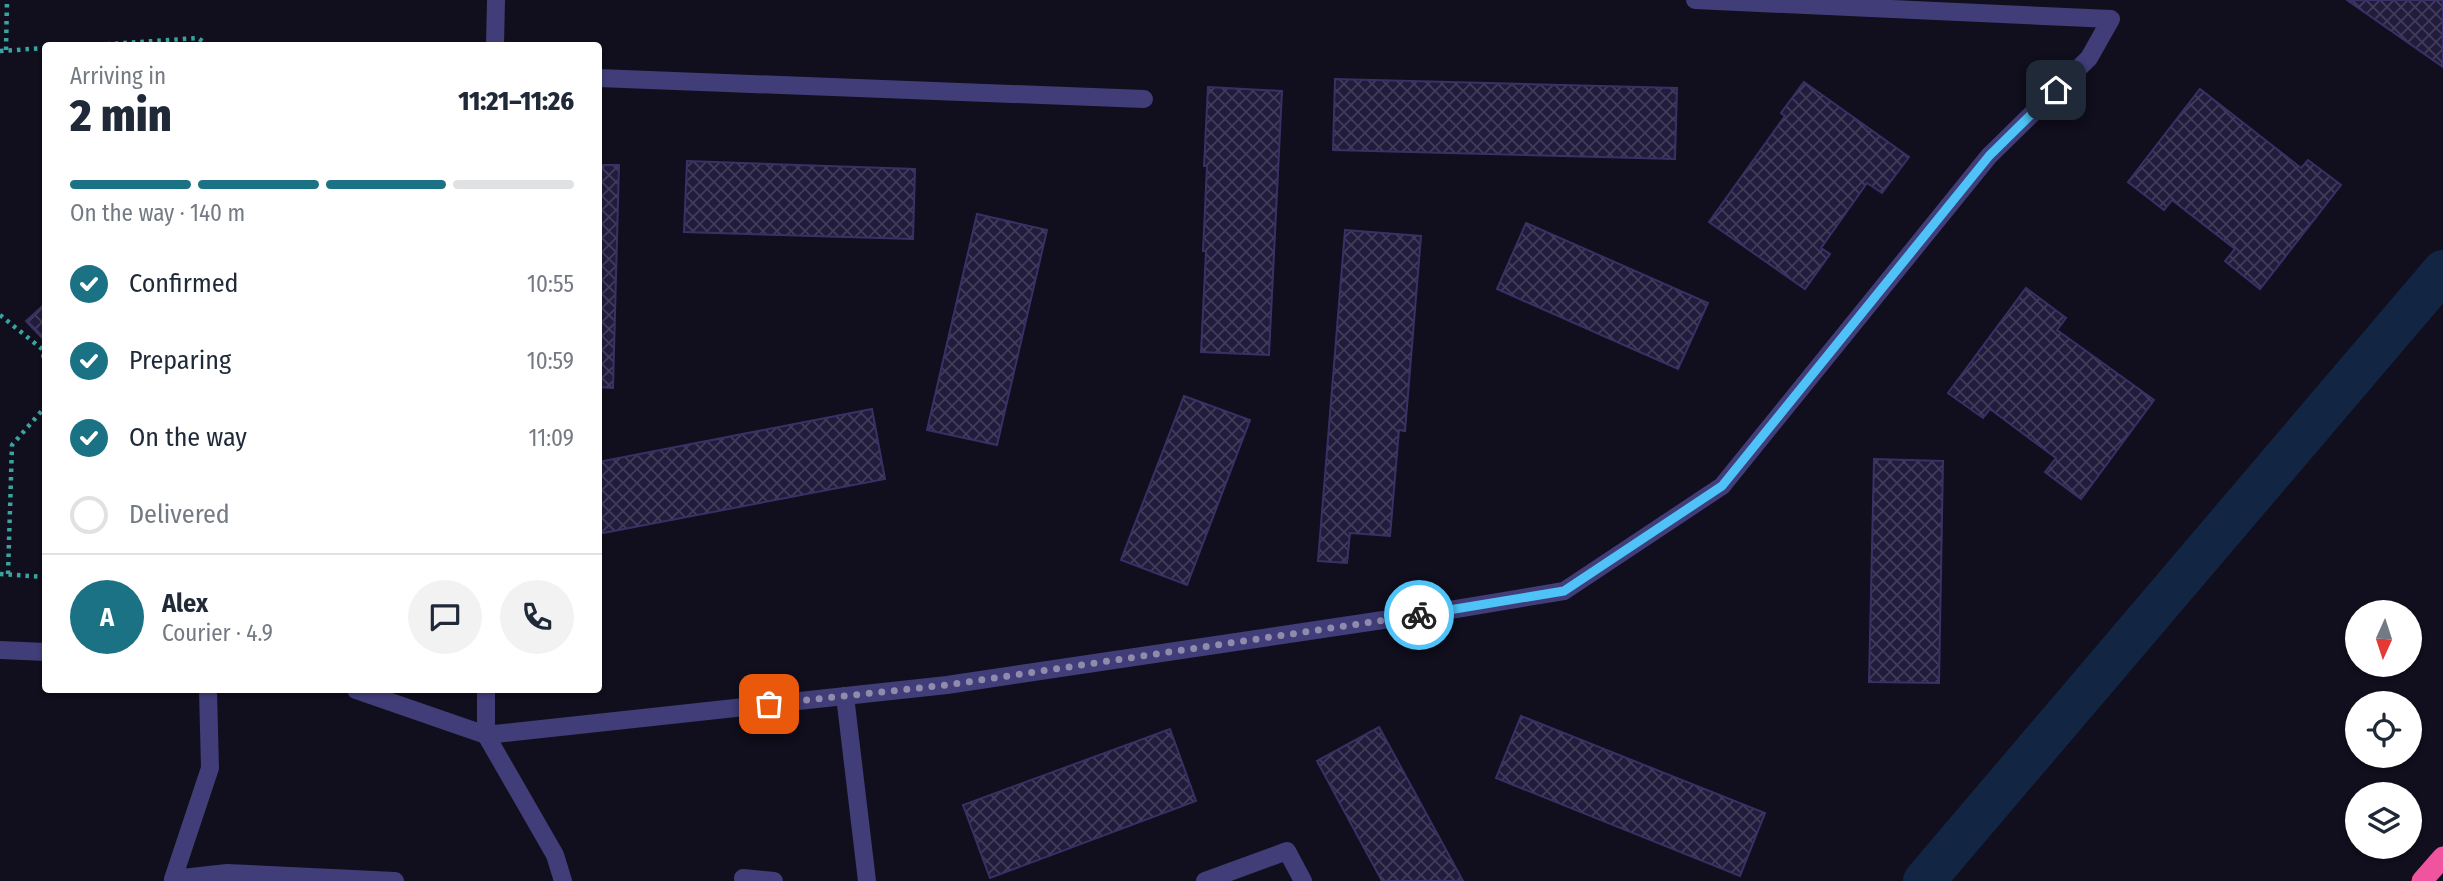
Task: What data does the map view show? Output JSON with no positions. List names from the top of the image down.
{
  "north": "bottom",
  "page": {
    "heading": ["2 min", "Arriving in", "11:21–11:26"],
    "panel": ["Alex", "Courier · 4.9"],
    "bar": "On the way · 140 m",
    "list": [
      ["Confirmed", "10:55"],
      ["Preparing", "10:59"],
      ["On the way", "11:09"],
      "Delivered"
    ],
    "round": "A"
  }
}
